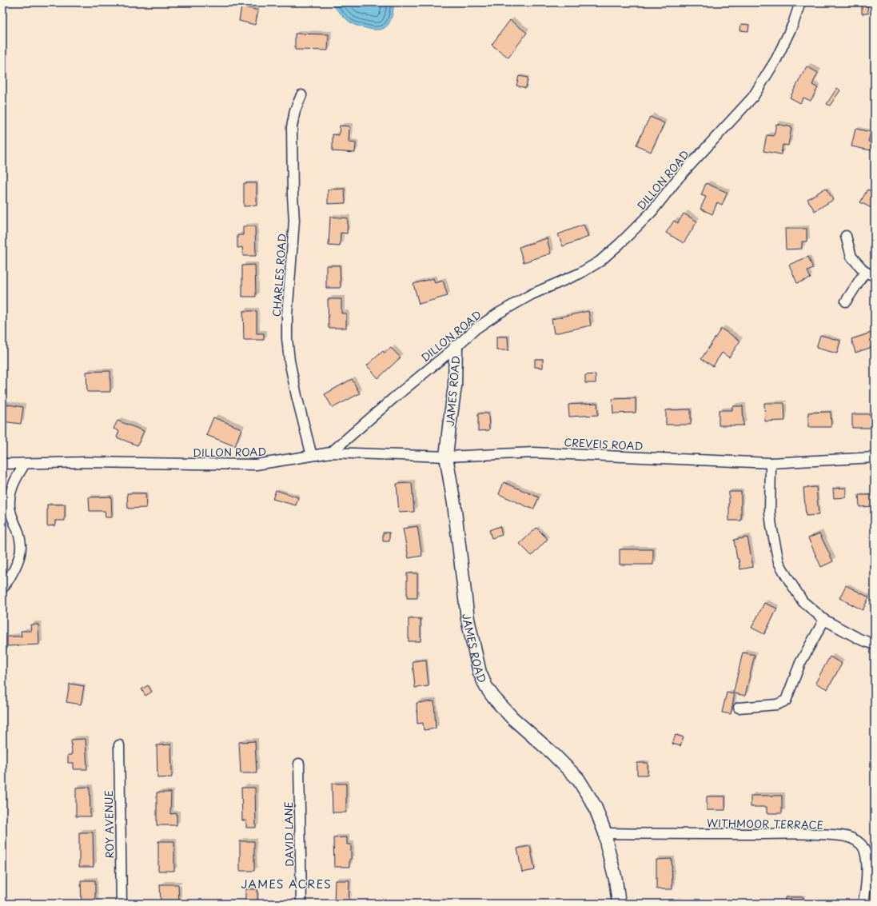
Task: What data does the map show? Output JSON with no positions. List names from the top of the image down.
{
  "streets": {
    "street": [
      "DILLON ROAD",
      "CHARLES ROAD",
      "JAMES ROAD",
      "CREVEIS ROAD",
      "WITHMOOR TERRACE",
      "ROY AVENUE",
      "DAVID LANE"
    ]
  },
  "crossings": [
    ["DILLON ROAD", "CHARLES ROAD"],
    ["DILLON ROAD", "JAMES ROAD"],
    ["DILLON ROAD", "CREVEIS ROAD"],
    ["JAMES ROAD", "CREVEIS ROAD"],
    ["JAMES ROAD", "WITHMOOR TERRACE"]
  ],
  "districts": ["JAMES ACRES"]
}
